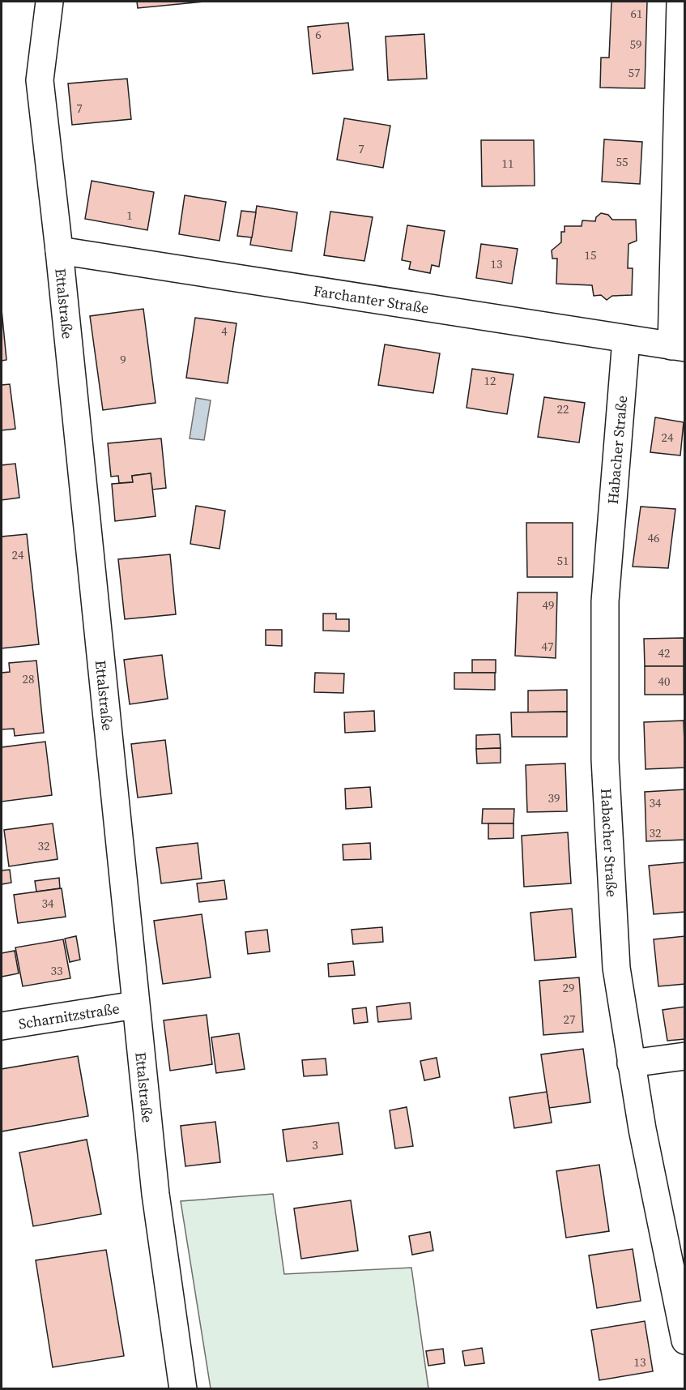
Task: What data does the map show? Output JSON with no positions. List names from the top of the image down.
{
  "streets": {
    "street": [
      "Farchanter Straße",
      "Ettalstraße",
      "Habacher Straße",
      "Scharnitzstraße"
    ]
  },
  "crossings": [
    ["Farchanter Straße", "Ettalstraße"],
    ["Farchanter Straße", "Habacher Straße"],
    ["Ettalstraße", "Scharnitzstraße"]
  ],
  "house_numbers": [
    "61",
    "6",
    "59",
    "57",
    "7",
    "7",
    "55",
    "11",
    "1",
    "15",
    "13",
    "4",
    "9",
    "12",
    "22",
    "24",
    "46",
    "24",
    "51",
    "49",
    "47",
    "42",
    "28",
    "40",
    "39",
    "34",
    "32",
    "32",
    "34",
    "33",
    "29",
    "27",
    "3",
    "13"
  ]
}
